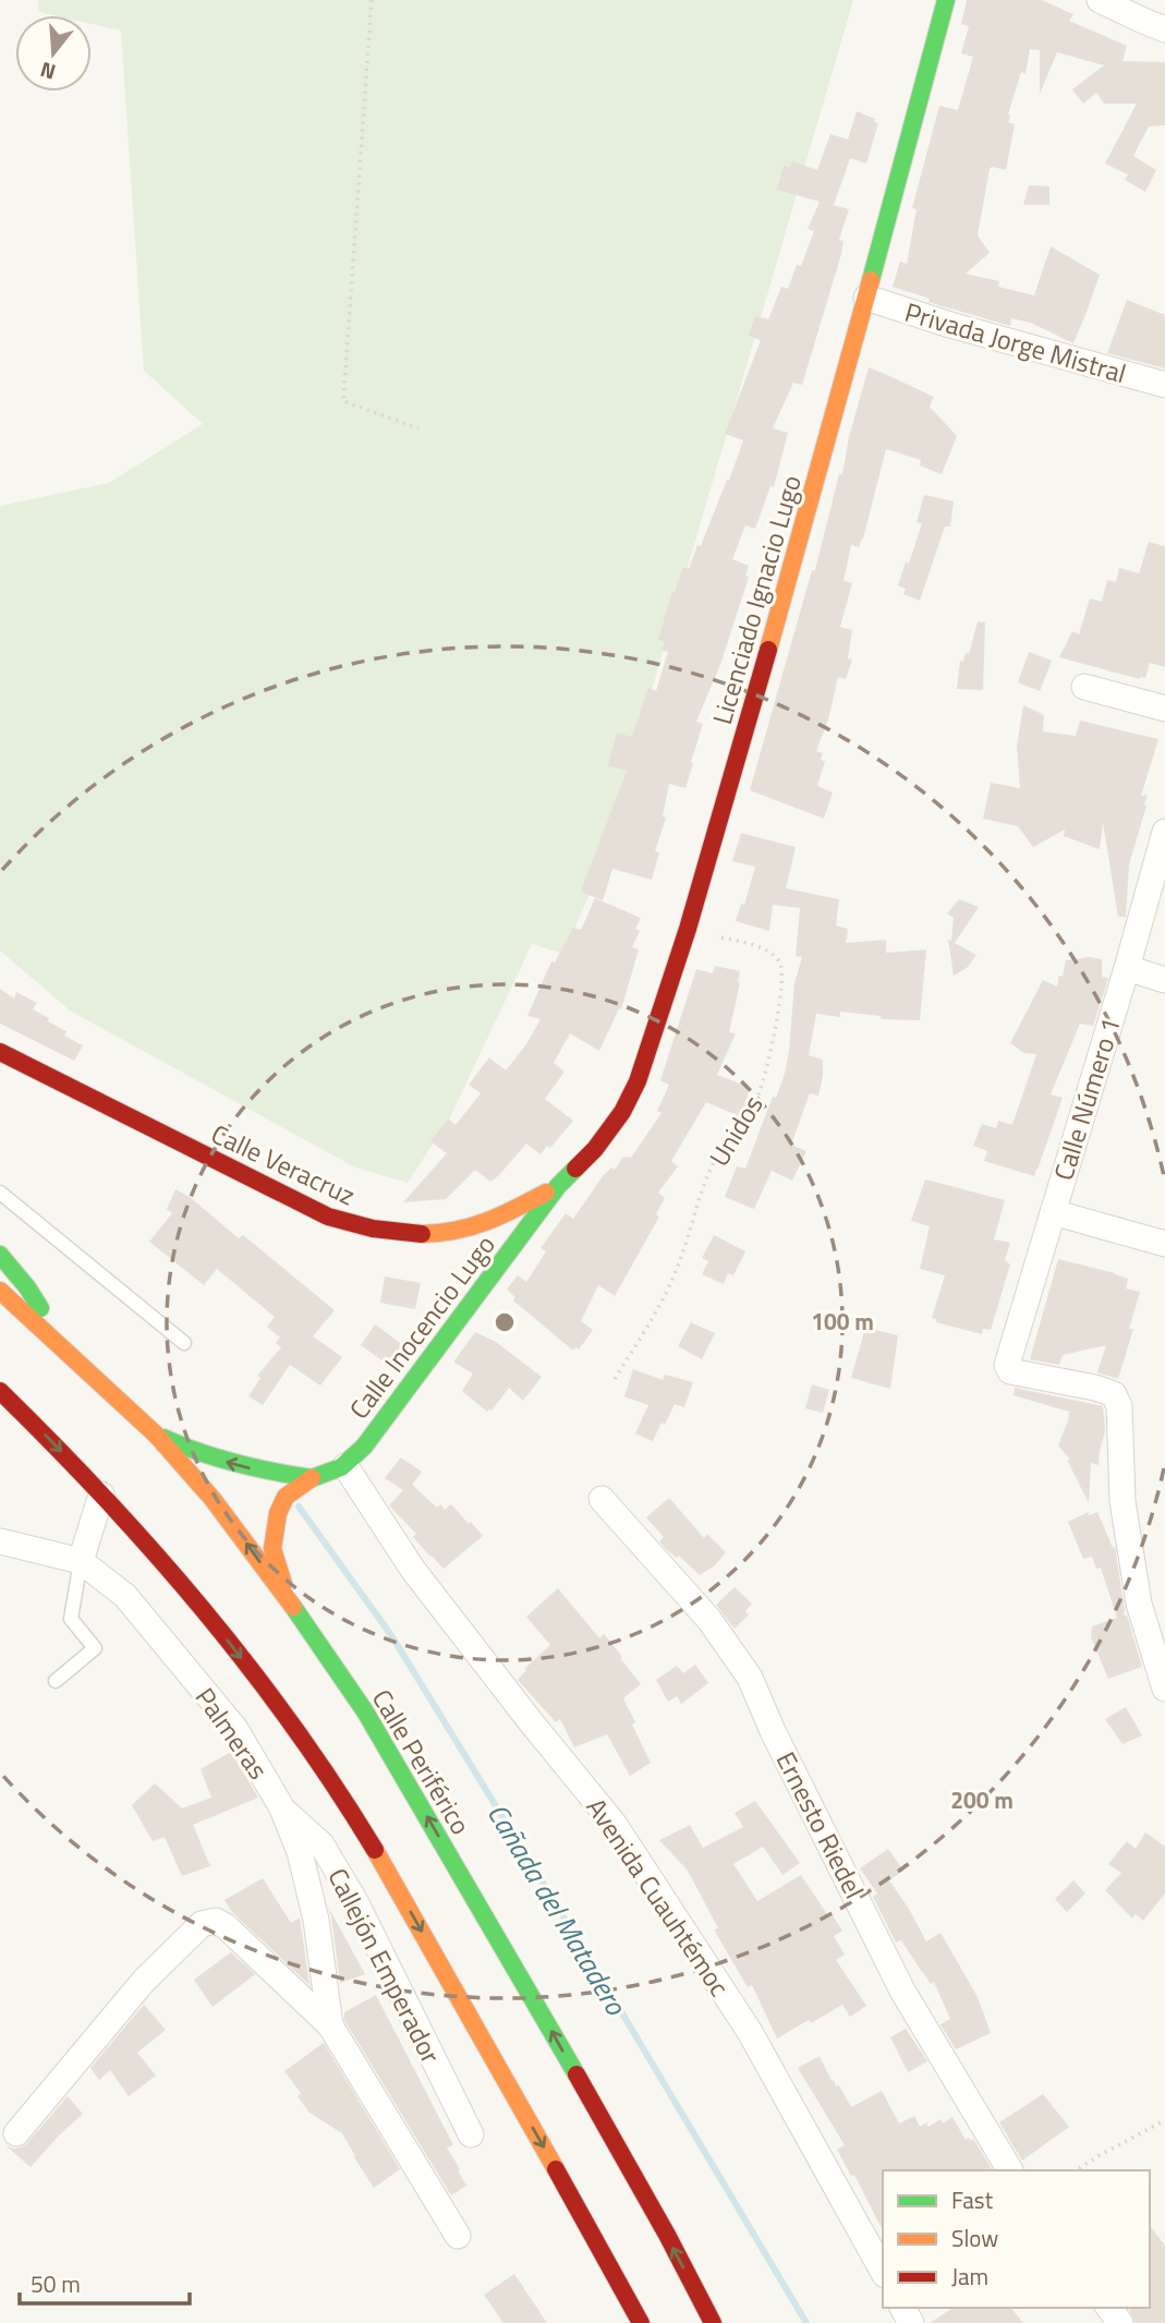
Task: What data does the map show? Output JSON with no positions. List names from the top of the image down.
{
  "streets": {
    "main road": [
      "Licenciado Ignacio Lugo",
      "Calle Veracruz",
      "Calle Inocencio Lugo",
      "Calle Periférico"
    ],
    "street": [
      "Privada Jorge Mistral",
      "Calle Número 1",
      "Palmeras",
      "Ernesto Riedel",
      "Avenida Cuauhtémoc",
      "Callejón Emperador"
    ],
    "path": ["Unidos"]
  },
  "crossings": [
    ["Privada Jorge Mistral", "Licenciado Ignacio Lugo"],
    ["Licenciado Ignacio Lugo", "Unidos"],
    ["Licenciado Ignacio Lugo", "Calle Veracruz"],
    ["Licenciado Ignacio Lugo", "Calle Inocencio Lugo"],
    ["Calle Veracruz", "Calle Inocencio Lugo"],
    ["Calle Inocencio Lugo", "Avenida Cuauhtémoc"],
    ["Palmeras", "Callejón Emperador"]
  ],
  "water": ["Cañada del Matadero"],
  "legend": ["Fast", "Slow", "Jam"],
  "scale_bar": "50 m",
  "north": "bottom",
  "rings": ["100 m", "200 m"]
}
